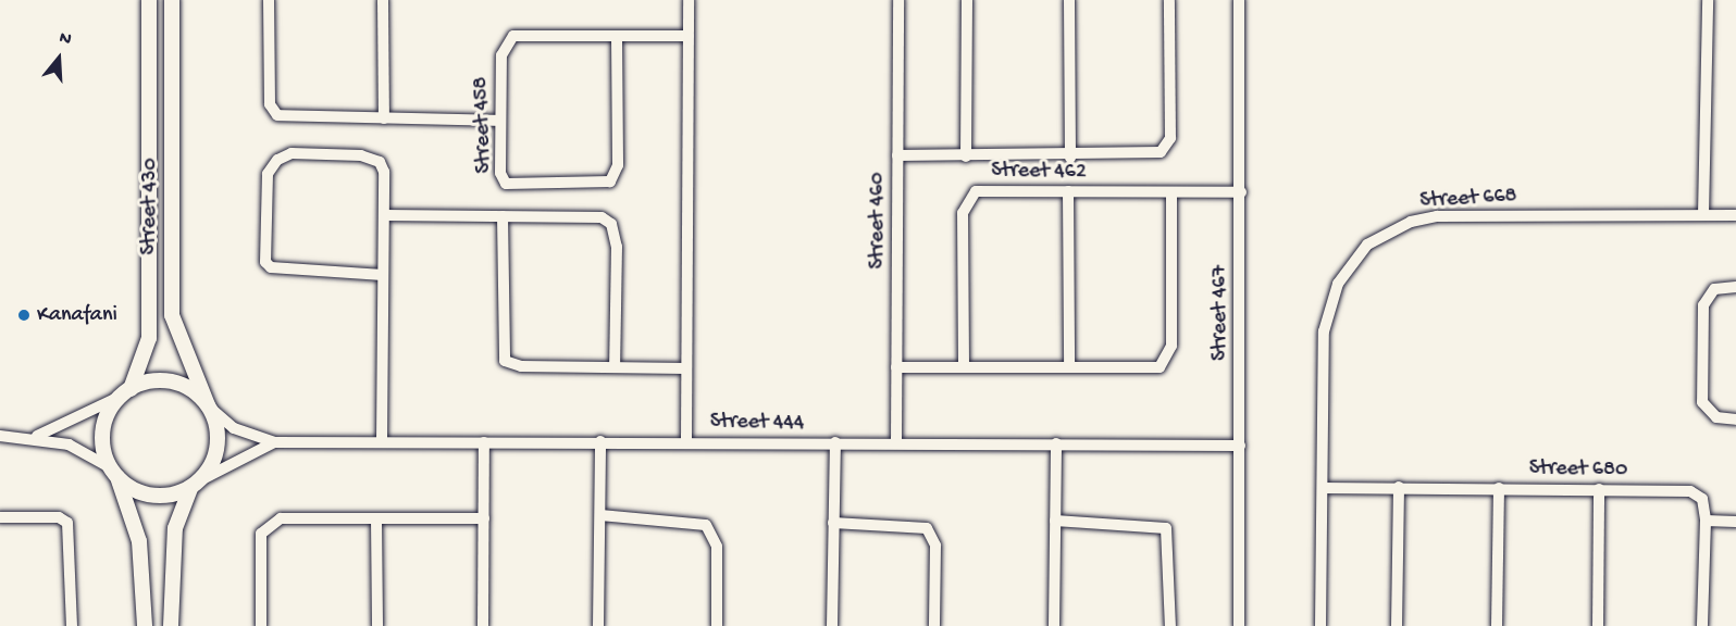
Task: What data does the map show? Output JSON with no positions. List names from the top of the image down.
{
  "streets": {
    "street": [
      "Street 458",
      "Street 462",
      "Street 668",
      "Street 430",
      "Street 460",
      "Street 467",
      "Street 444",
      "Street 680"
    ]
  },
  "crossings": [
    ["Street 462", "Street 467"],
    ["Street 668", "Street 680"],
    ["Street 430", "Street 444"],
    ["Street 460", "Street 444"],
    ["Street 467", "Street 444"]
  ],
  "places": ["Kanafani"],
  "north": "top"
}
